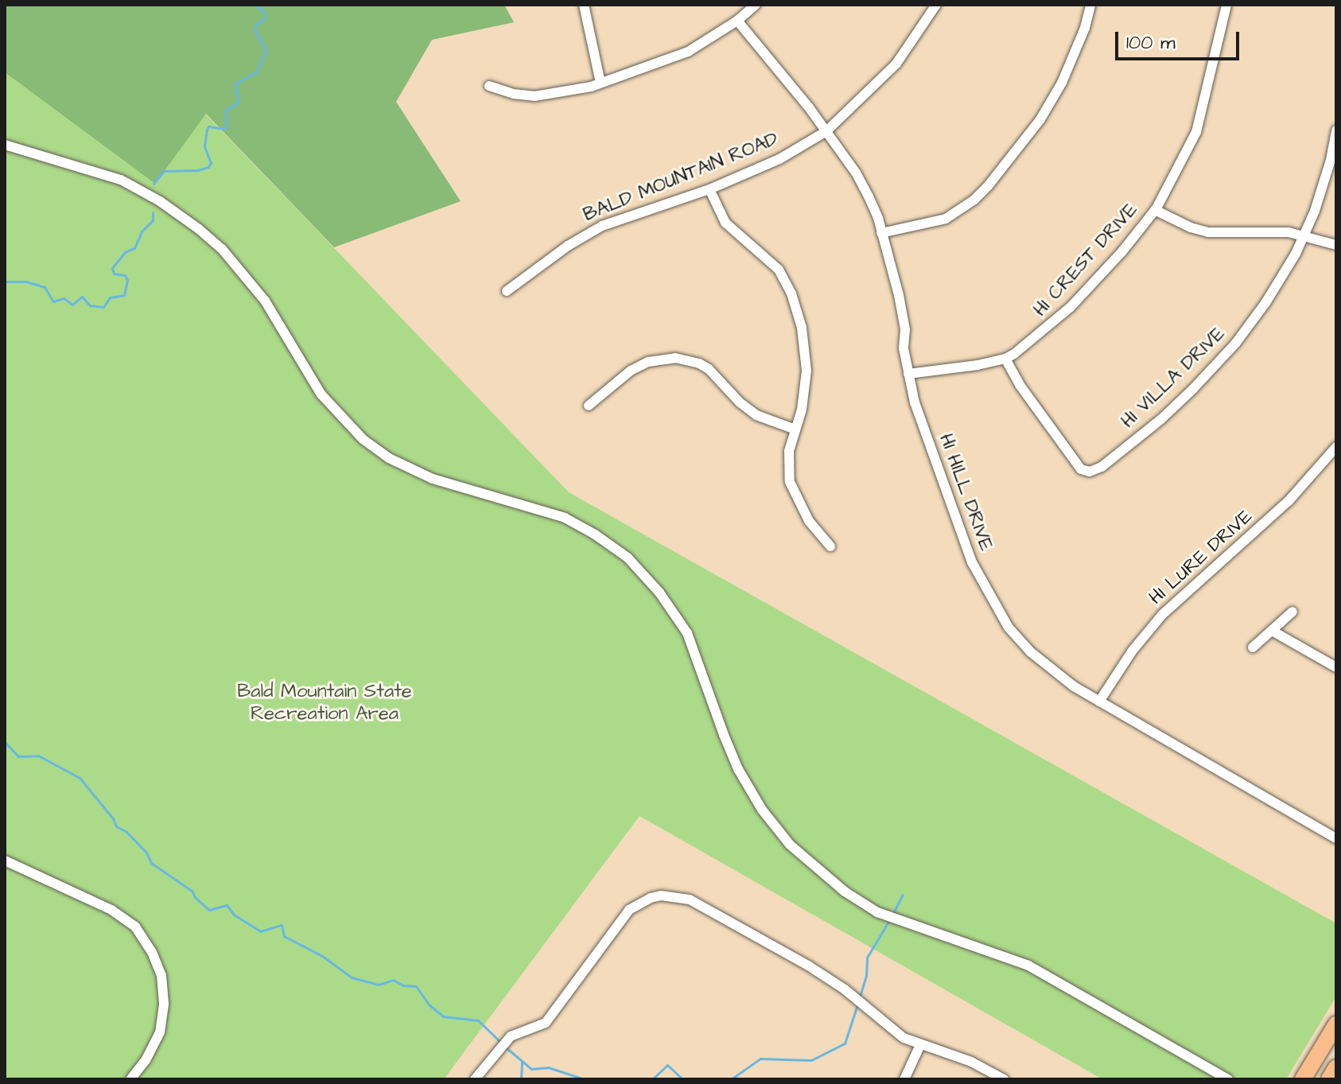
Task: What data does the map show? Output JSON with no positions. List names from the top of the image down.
{
  "streets": {
    "street": [
      "BALD MOUNTAIN ROAD",
      "HI CREST DRIVE",
      "HI VILLA DRIVE",
      "HI HILL DRIVE",
      "HI LURE DRIVE"
    ]
  },
  "crossings": [
    ["BALD MOUNTAIN ROAD", "HI HILL DRIVE"],
    ["HI CREST DRIVE", "HI VILLA DRIVE"],
    ["HI CREST DRIVE", "HI HILL DRIVE"],
    ["HI HILL DRIVE", "HI LURE DRIVE"]
  ],
  "parks": ["Bald Mountain State Recreation Area"],
  "scale_bar": "100 m"
}
